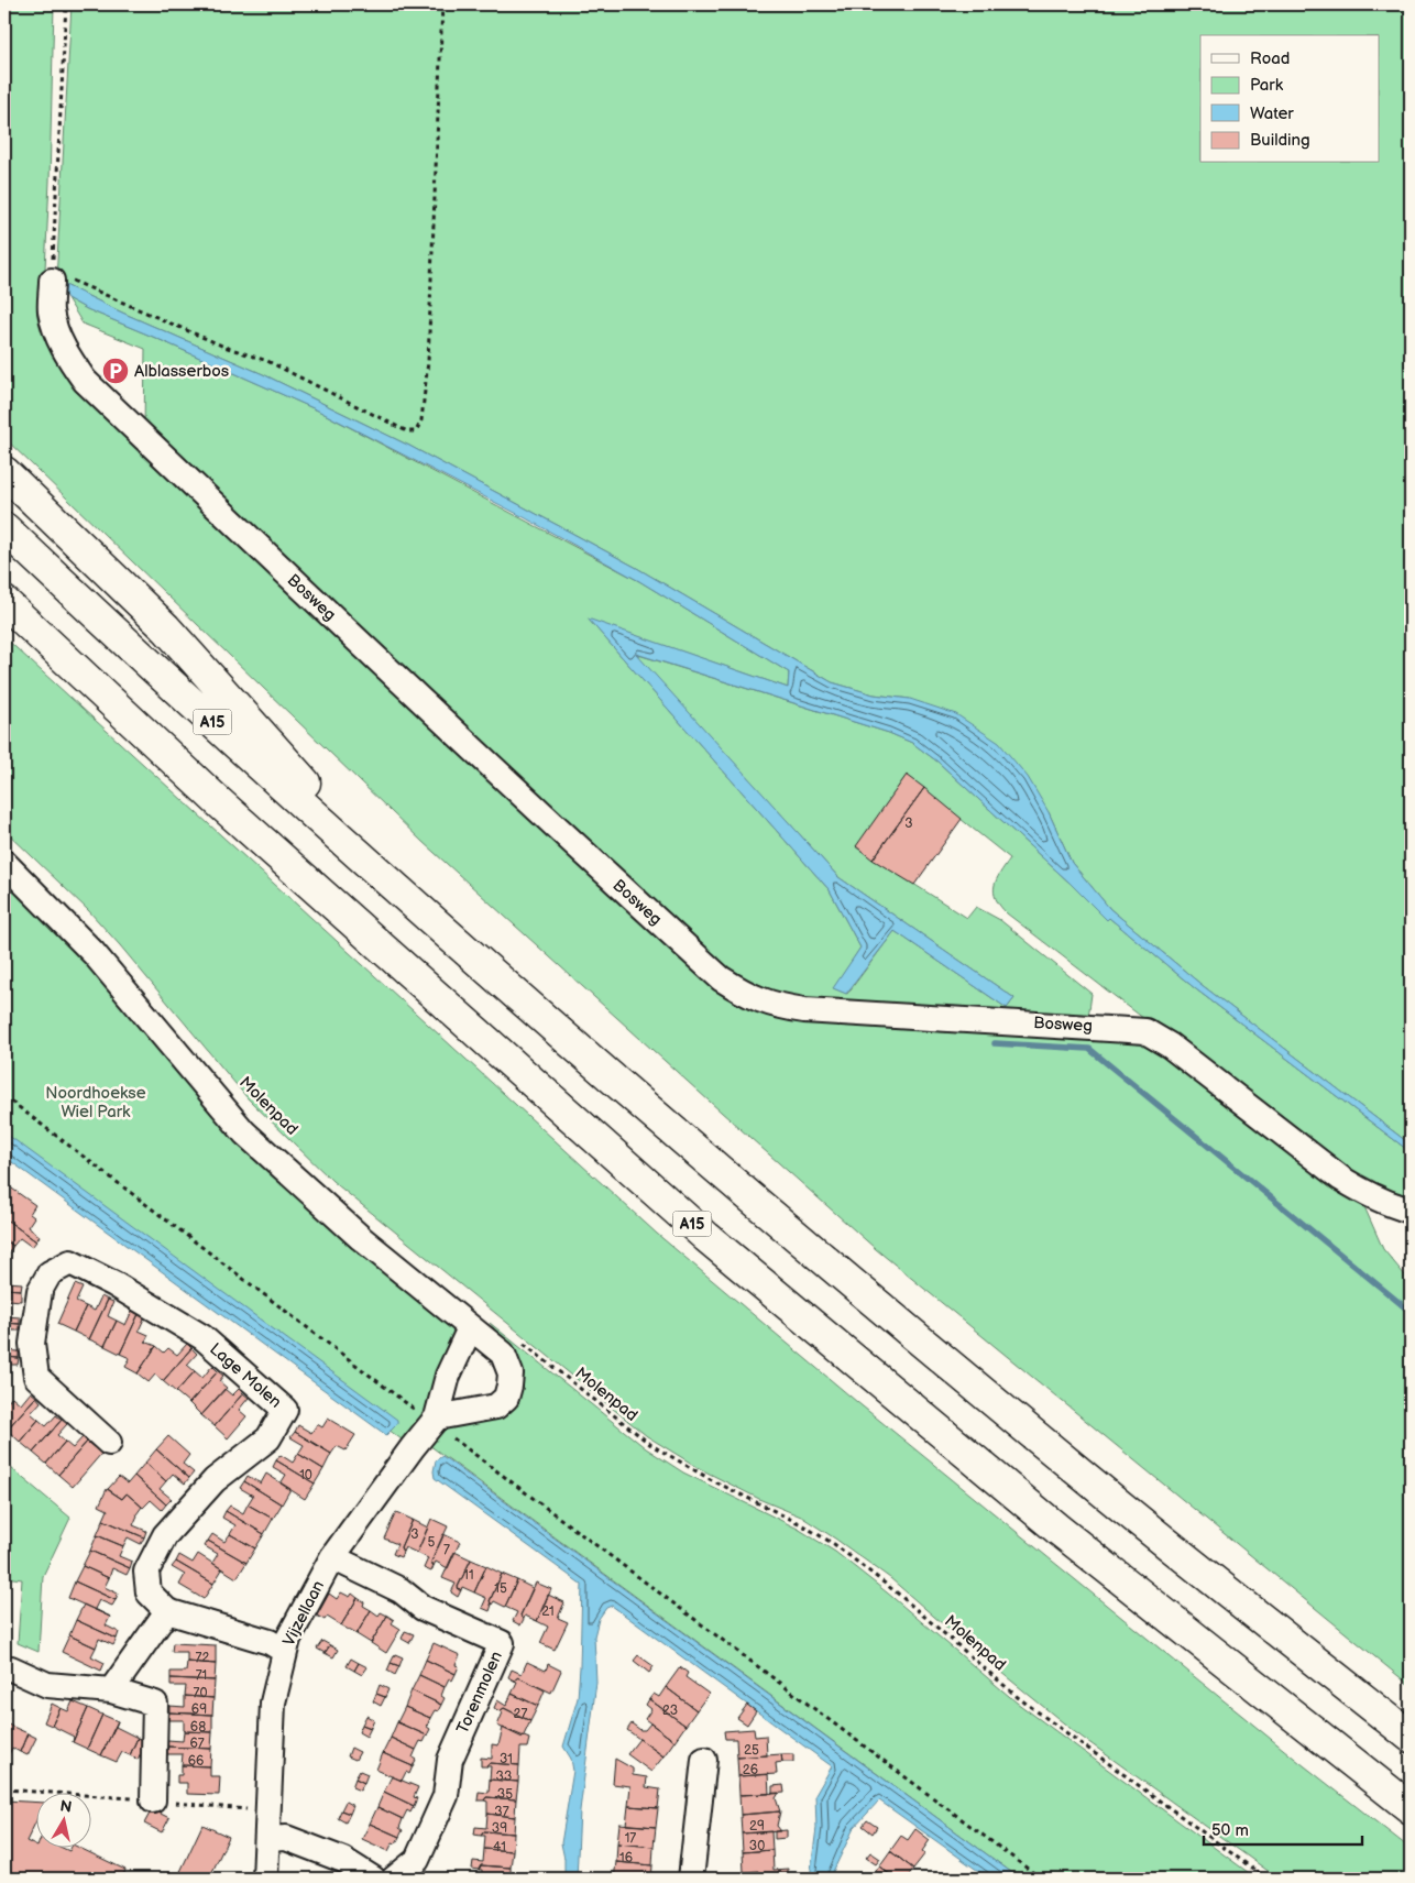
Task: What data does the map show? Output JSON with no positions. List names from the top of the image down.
{
  "streets": {
    "highway": ["A15"],
    "street": [
      "Bosweg",
      "Lage Molen",
      "Vijzellaan",
      "Torenmolen"
    ],
    "path": ["Molenpad"]
  },
  "crossings": [
    ["Vijzellaan", "Torenmolen"]
  ],
  "parks": ["Noordhoekse Wiel Park"],
  "places": {
    "parking": ["Alblasserbos"]
  },
  "house_numbers": [
    "3",
    "10",
    "3",
    "5",
    "7",
    "11",
    "15",
    "21",
    "72",
    "71",
    "70",
    "69",
    "23",
    "27",
    "68",
    "67",
    "25",
    "31",
    "66",
    "26",
    "33",
    "35",
    "37",
    "29",
    "39",
    "17",
    "30",
    "41",
    "16"
  ],
  "legend": [
    "Road",
    "Park",
    "Water",
    "Building"
  ],
  "scale_bar": "50 m",
  "north": "top"
}
